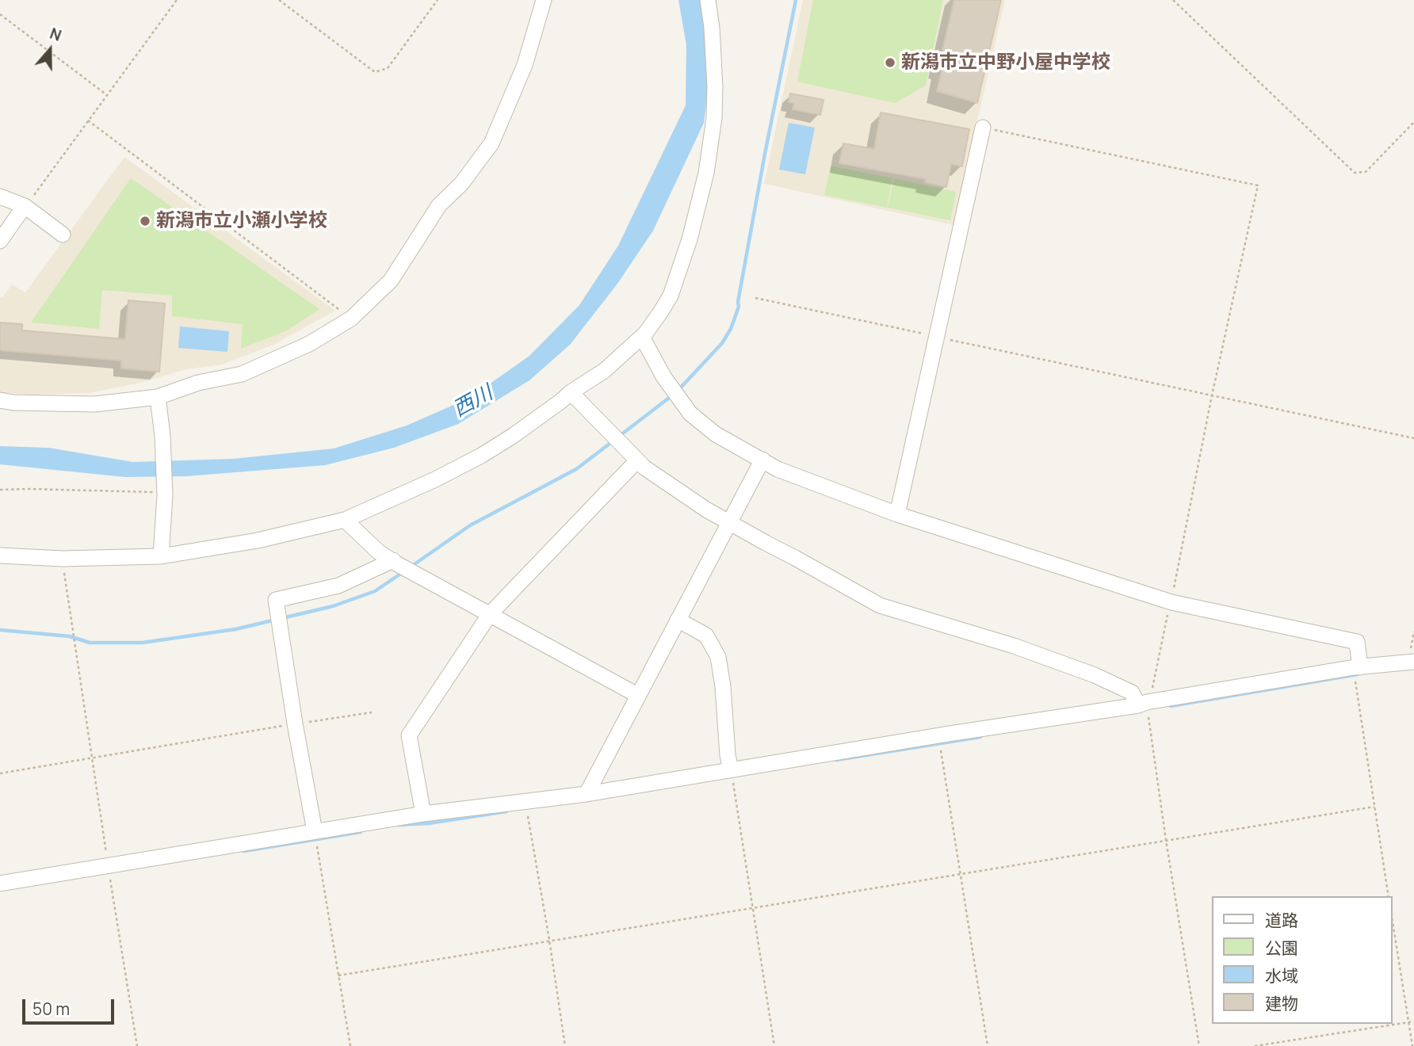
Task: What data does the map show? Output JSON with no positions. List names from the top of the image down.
{
  "water": ["西川"],
  "places": ["新潟市立中野小屋中学校", "新潟市立小瀬小学校"],
  "legend": [
    "道路",
    "公園",
    "水域",
    "建物"
  ],
  "scale_bar": "50 m",
  "north": "top"
}
